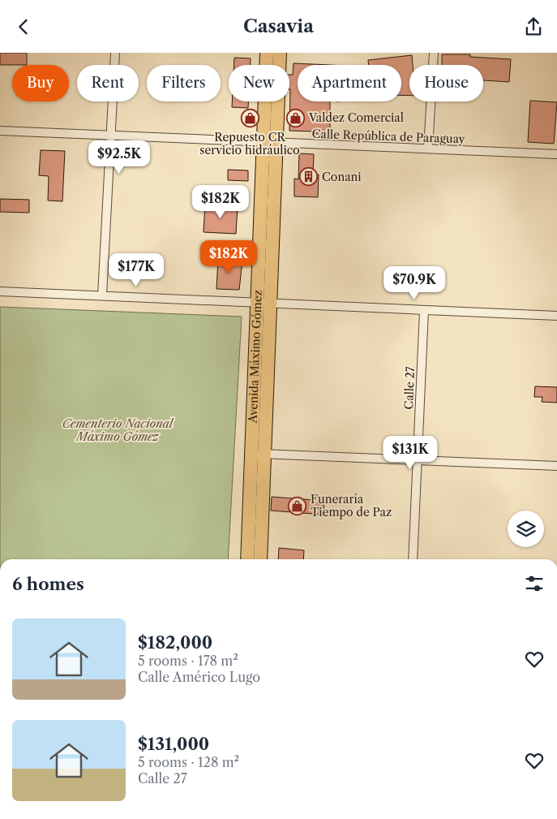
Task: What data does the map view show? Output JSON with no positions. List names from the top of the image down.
{
  "streets": {
    "main road": ["Avenida Máximo Gómez"],
    "street": ["Calle República de Paraguay", "Calle 27"]
  },
  "crossings": [
    ["Calle República de Paraguay", "Avenida Máximo Gómez"]
  ],
  "parks": ["Cementerio Nacional Máximo Gómez"],
  "places": {
    "shop": ["Valdez Comercial", "Repuesto CR servicio hidráulico", "Funeraría Tiempo de Paz"],
    "building": ["Conani"]
  },
  "page": {
    "header": "Casavia",
    "chip": [
      "Buy",
      "Rent",
      "Filters",
      "New",
      "Apartment",
      "House"
    ],
    "price": [
      "$92.5K",
      "$182K",
      "$182K",
      "$177K",
      "$70.9K",
      "$131K"
    ],
    "heading": "6 homes",
    "list": [
      {
        "name": "$182,000",
        "note": "5 rooms · 178 m² · Calle Américo Lugo"
      },
      {
        "name": "$131,000",
        "note": "5 rooms · 128 m² · Calle 27"
      }
    ]
  }
}
